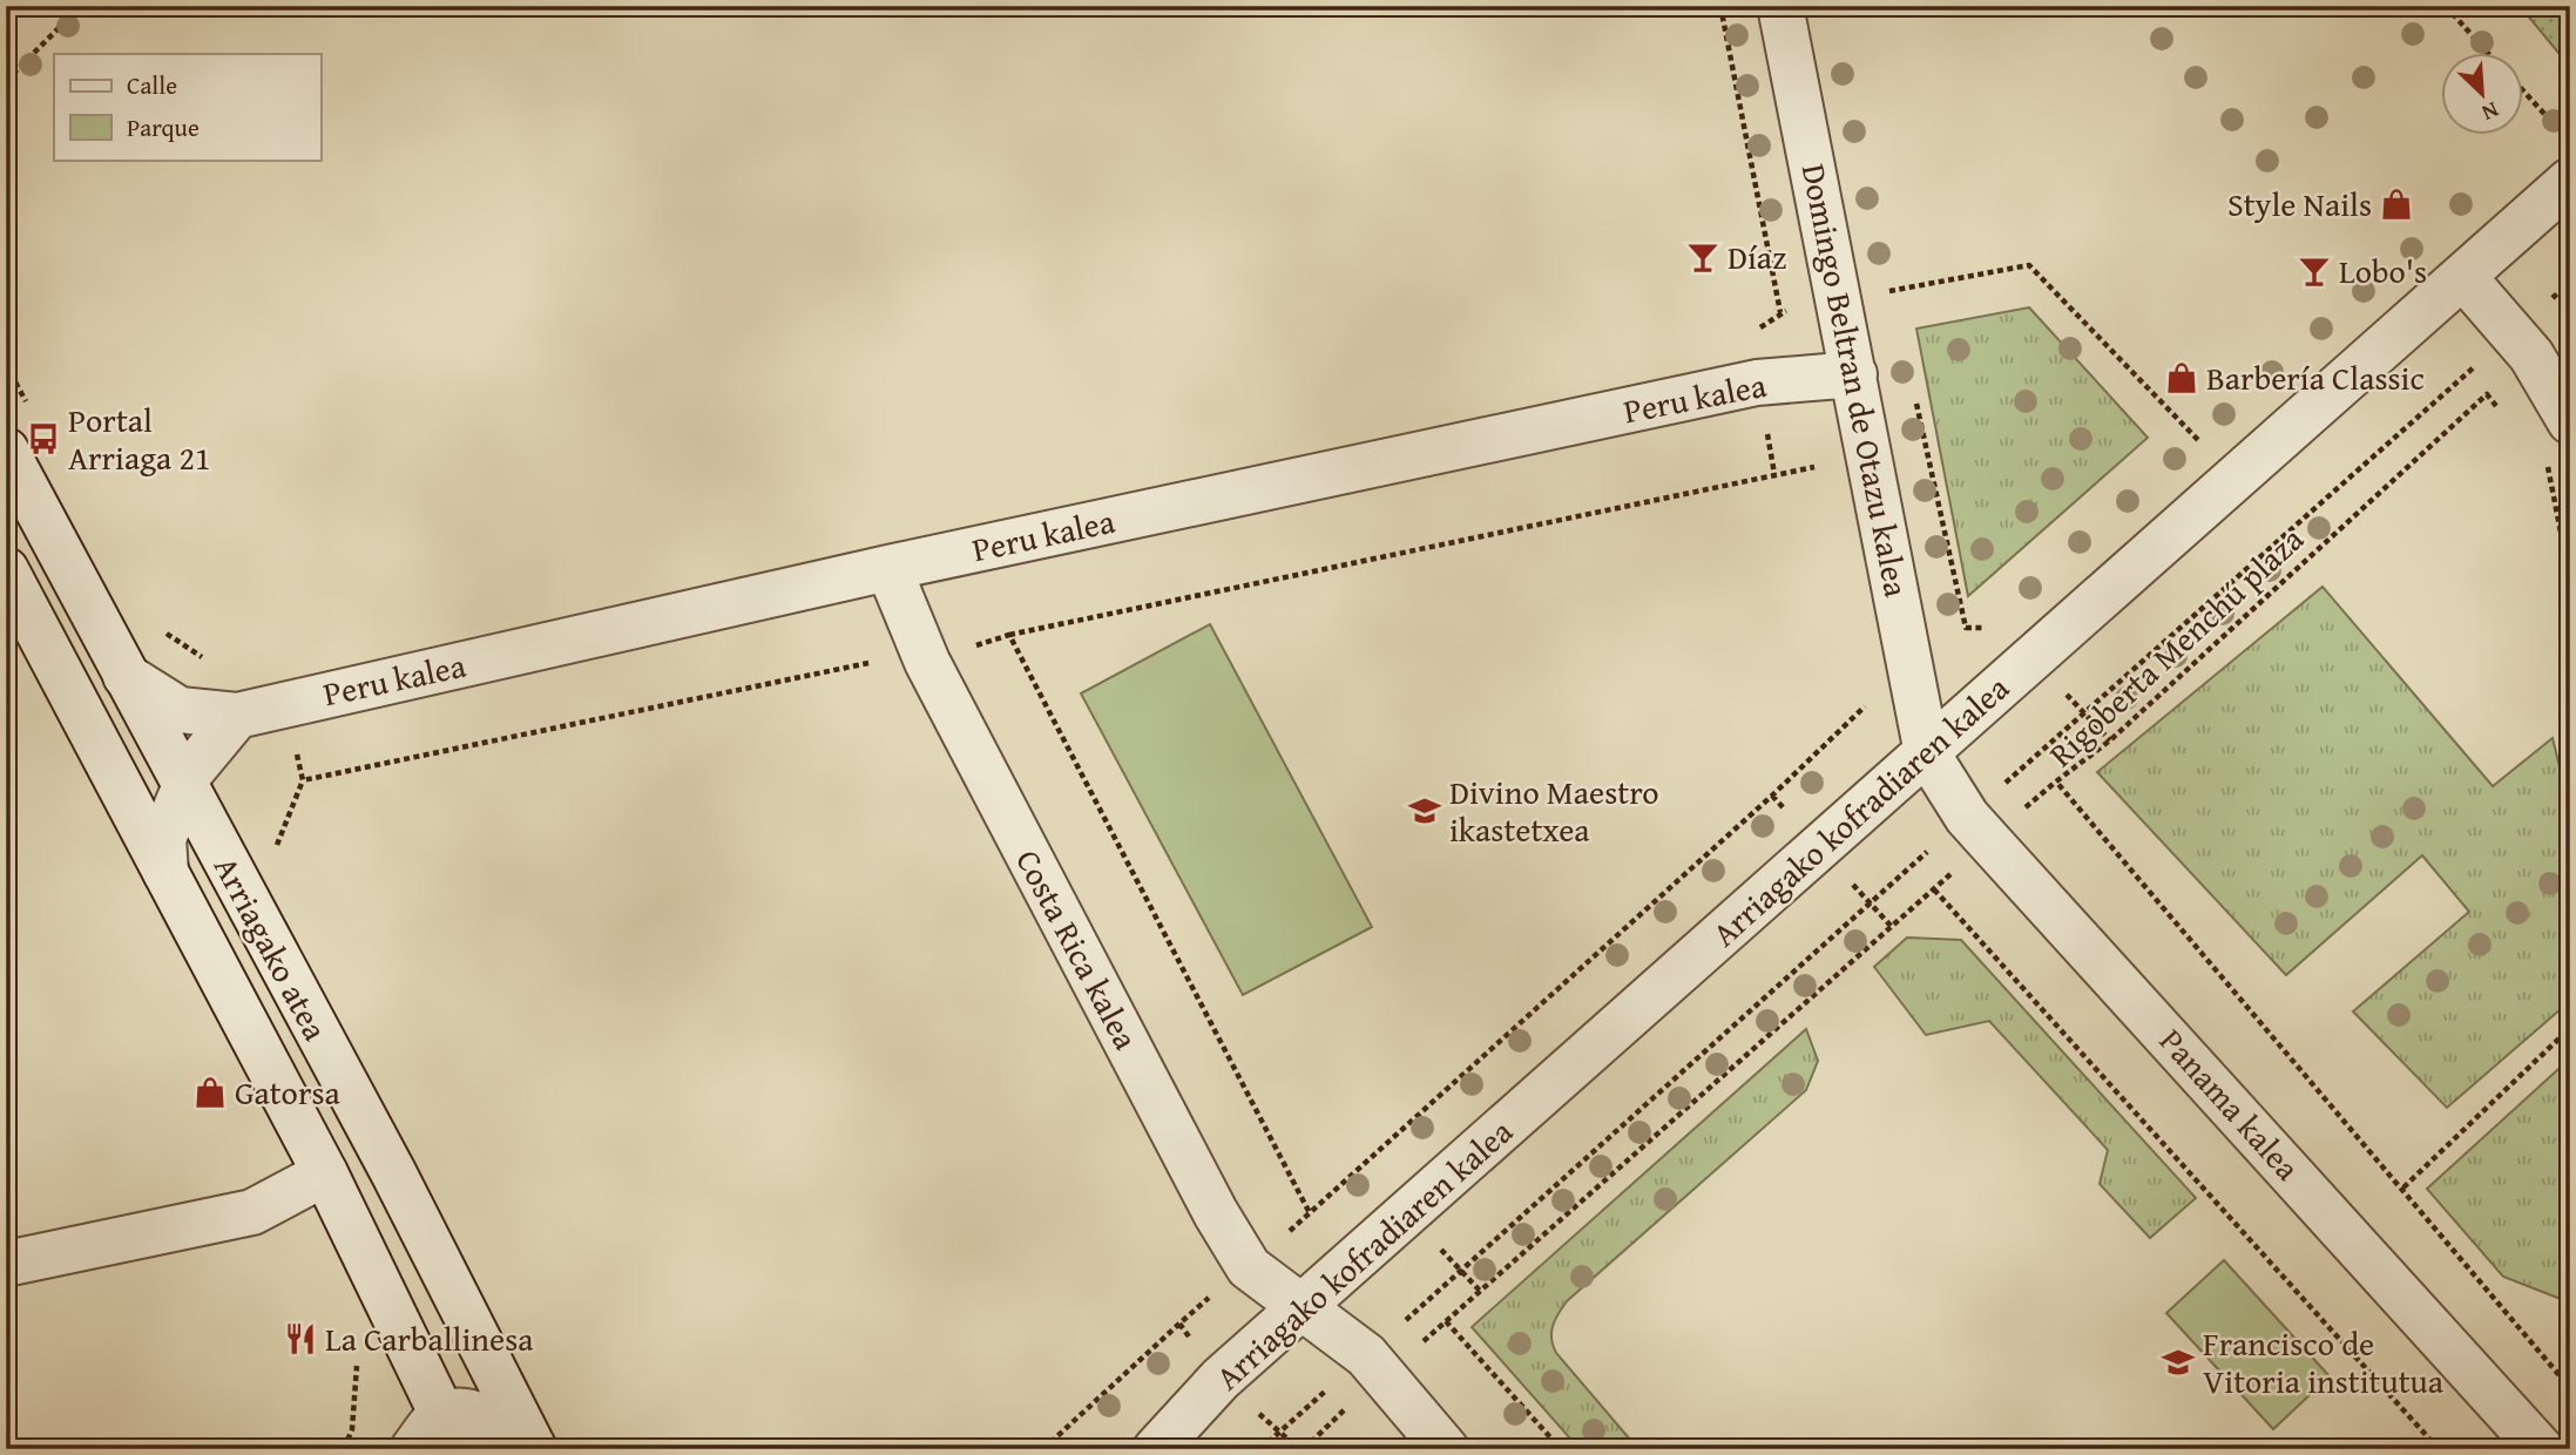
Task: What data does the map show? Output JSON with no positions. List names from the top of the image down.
{
  "streets": {
    "street": [
      "Domingo Beltran de Otazu kalea",
      "Peru kalea",
      "Arriagako kofradiaren kalea",
      "Arriagako atea",
      "Costa Rica kalea",
      "Panama kalea"
    ],
    "path": ["Rigoberta Menchú plaza"]
  },
  "crossings": [
    ["Domingo Beltran de Otazu kalea", "Peru kalea"],
    ["Domingo Beltran de Otazu kalea", "Arriagako kofradiaren kalea"],
    ["Domingo Beltran de Otazu kalea", "Panama kalea"],
    ["Peru kalea", "Arriagako atea"],
    ["Peru kalea", "Costa Rica kalea"],
    ["Arriagako kofradiaren kalea", "Costa Rica kalea"],
    ["Arriagako kofradiaren kalea", "Panama kalea"]
  ],
  "places": {
    "shop": ["Style Nails", "Barbería Classic", "Gatorsa"],
    "bar": ["Díaz", "Lobo's"],
    "bus stop": ["Portal Arriaga 21"],
    "school or university": ["Divino Maestro ikastetxea", "Francisco de Vitoria institutua"],
    "restaurant": ["La Carballinesa"]
  },
  "legend": ["Calle", "Parque"],
  "north": "bottom right"
}
